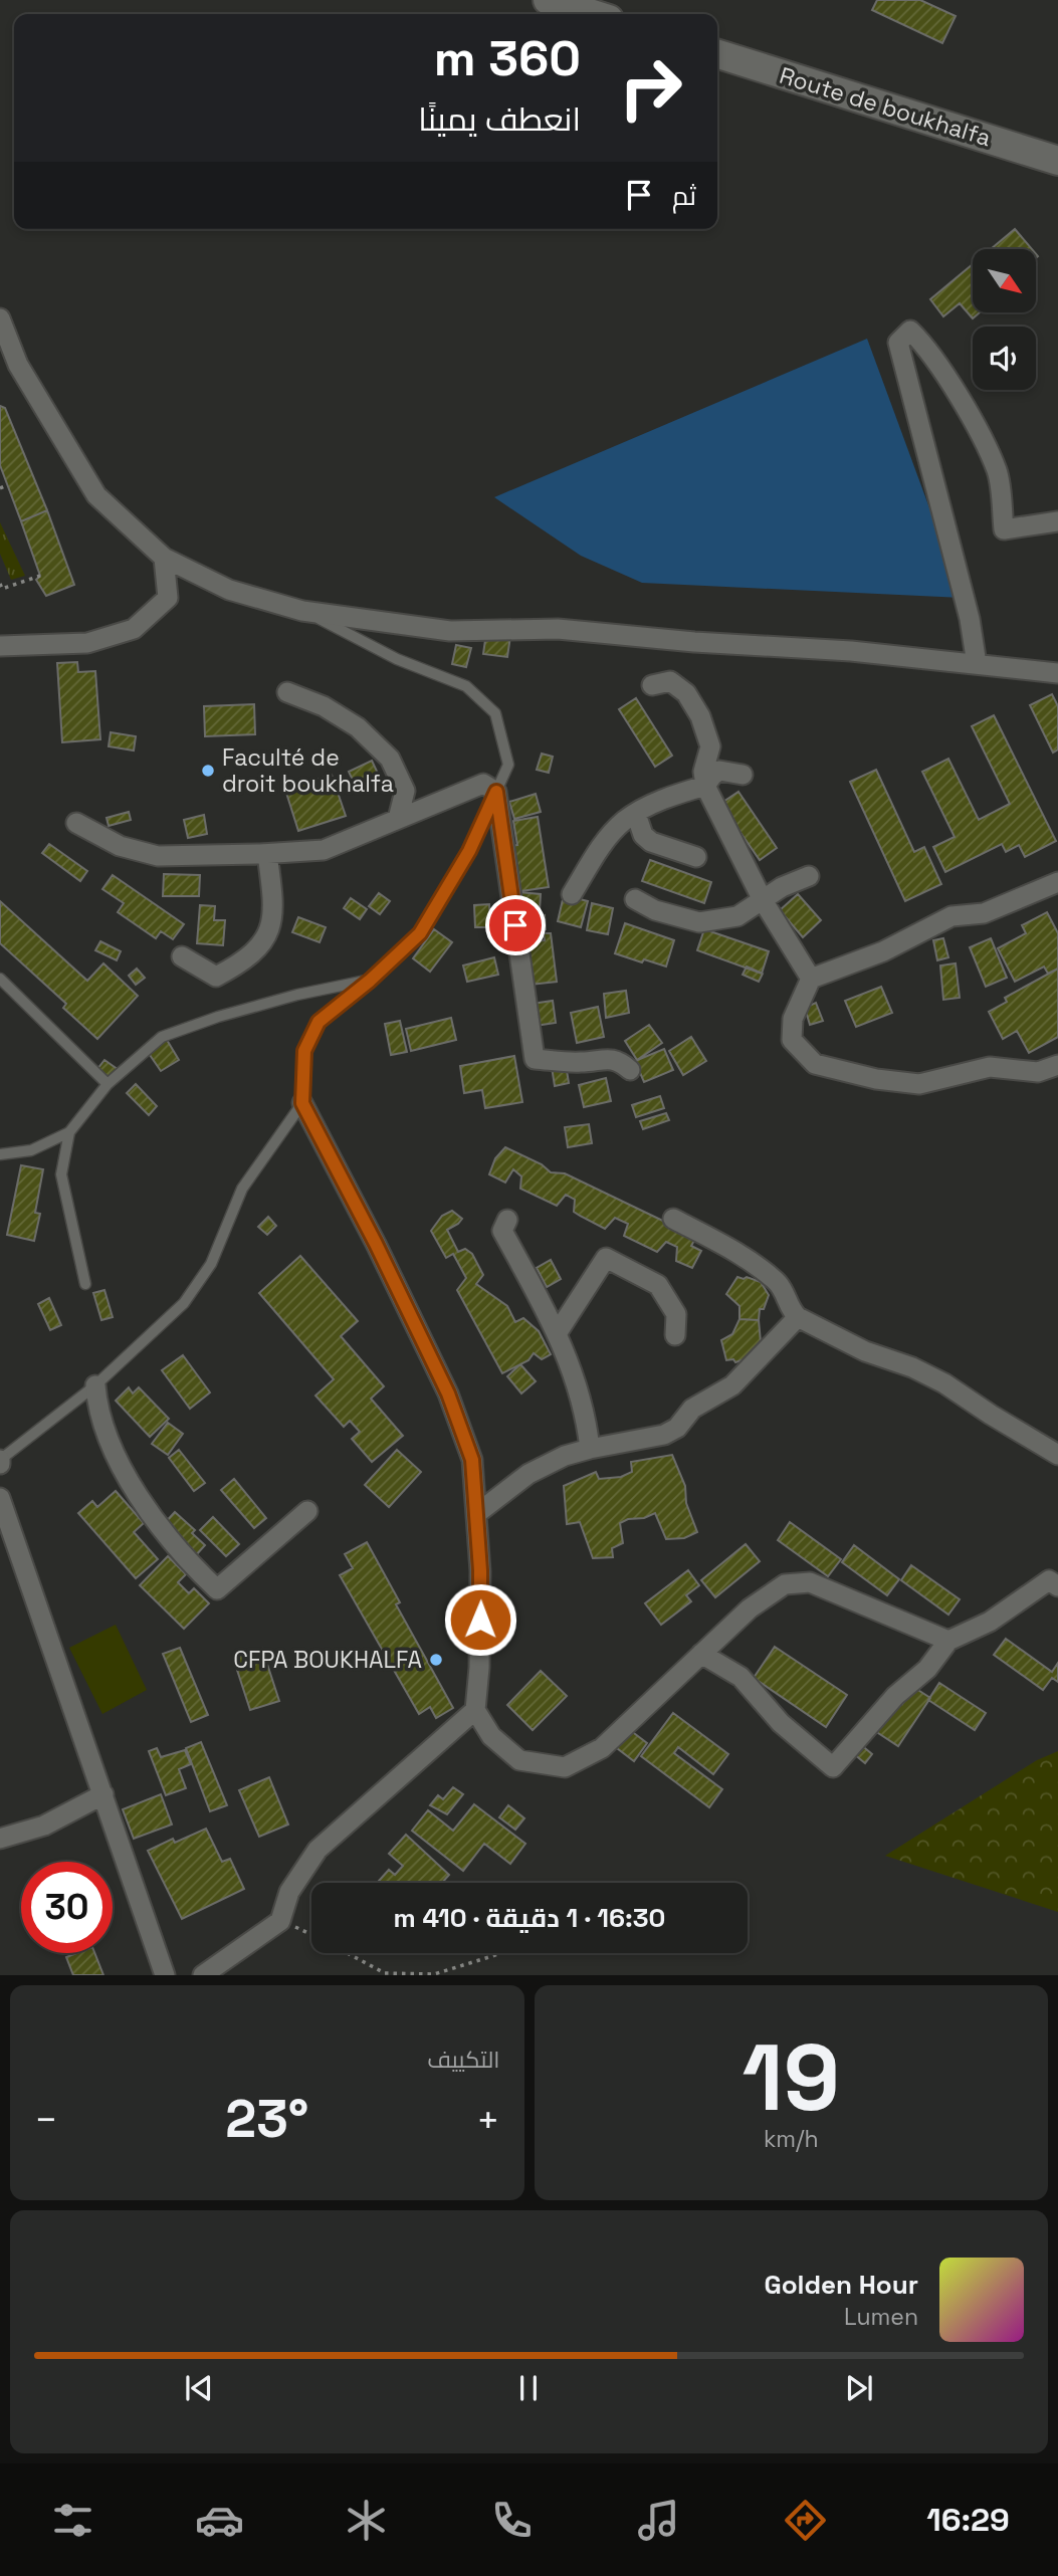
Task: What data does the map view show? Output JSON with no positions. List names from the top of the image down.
{
  "streets": {
    "street": ["Route de boukhalfa"]
  },
  "places": ["Faculté de droit boukhalfa", "CFPA BOUKHALFA"],
  "north": "bottom right",
  "page": {
    "turn": ["360 m", "انعطف يمينًا"],
    "then": "ثم",
    "limit": "30",
    "trip": "16:30 · 1 دقيقة · 410 m",
    "tile": [
      ["19", "km/h"],
      "التكييف"
    ],
    "heat": ["−", "23°", "+"],
    "song": ["Golden Hour", "Lumen"],
    "tabs": "16:29"
  }
}
